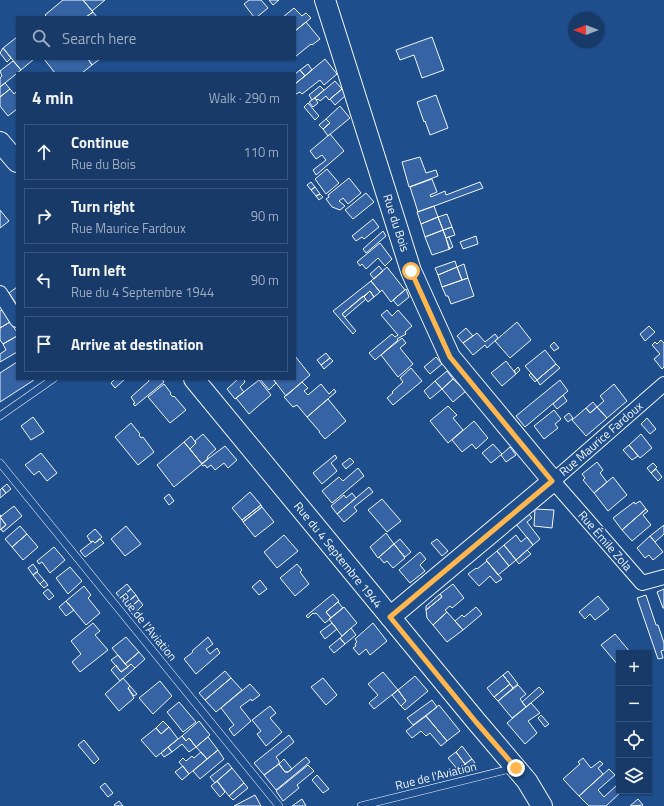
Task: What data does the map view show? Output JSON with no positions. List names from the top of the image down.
{
  "streets": {
    "street": [
      "Rue du Bois",
      "Rue Maurice Fardoux",
      "Rue Émile Zola",
      "Rue du 4 Septembre 1944"
    ],
    "lane": ["Rue de l'Aviation"]
  },
  "crossings": [
    ["Rue du Bois", "Rue Maurice Fardoux"],
    ["Rue du Bois", "Rue Émile Zola"],
    ["Rue Maurice Fardoux", "Rue Émile Zola"],
    ["Rue Maurice Fardoux", "Rue du 4 Septembre 1944"],
    ["Rue du 4 Septembre 1944", "Rue de l'Aviation"]
  ],
  "north": "left",
  "page": {
    "search": "Search here",
    "heading": ["4 min", "Walk · 290 m"],
    "list": [
      ["Continue", "Rue du Bois", "110 m"],
      ["Turn right", "Rue Maurice Fardoux", "90 m"],
      ["Turn left", "Rue du 4 Septembre 1944", "90 m"],
      "Arrive at destination"
    ],
    "map_buttons": ["+", "−"]
  }
}
